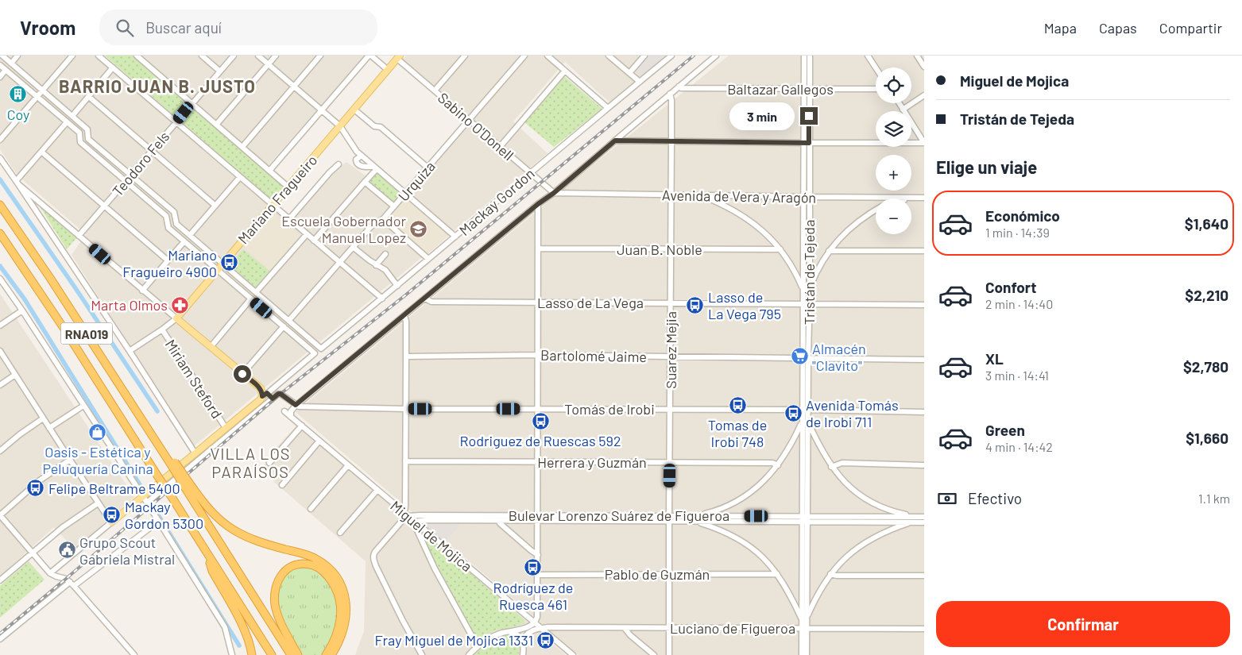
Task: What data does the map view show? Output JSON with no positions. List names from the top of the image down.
{
  "streets": {
    "highway": ["RNA019"],
    "main road": ["Mariano Fragueiro"],
    "street": [
      "Baltazar Gallegos",
      "Sabino O'Donell",
      "Teodoro Fels",
      "Urquiza",
      "Avenida de Vera y Aragón",
      "Mackay Gordon",
      "Juan B. Noble",
      "Tristán de Tejeda",
      "Lasso de La Vega",
      "Suarez Mejia",
      "Bartolomé Jaime",
      "Miriam Steford",
      "Tomás de Irobi",
      "Herrera y Guzmán",
      "Bulevar Lorenzo Suárez de Figueroa",
      "Miguel de Mojica",
      "Pablo de Guzmán",
      "Luciano de Figueroa"
    ]
  },
  "crossings": [
    ["Baltazar Gallegos", "Tristán de Tejeda"],
    ["Sabino O'Donell", "Urquiza"],
    ["Sabino O'Donell", "Avenida de Vera y Aragón"],
    ["Sabino O'Donell", "Mariano Fragueiro"],
    ["Sabino O'Donell", "Mackay Gordon"],
    ["Urquiza", "Mackay Gordon"],
    ["Avenida de Vera y Aragón", "Tristán de Tejeda"],
    ["Avenida de Vera y Aragón", "Suarez Mejia"],
    ["Mariano Fragueiro", "Miriam Steford"],
    ["Juan B. Noble", "Suarez Mejia"],
    ["Tristán de Tejeda", "Lasso de La Vega"],
    ["Tristán de Tejeda", "Bartolomé Jaime"],
    ["Tristán de Tejeda", "Tomás de Irobi"],
    ["Tristán de Tejeda", "Bulevar Lorenzo Suárez de Figueroa"],
    ["Tristán de Tejeda", "Luciano de Figueroa"],
    ["Lasso de La Vega", "Suarez Mejia"],
    ["Suarez Mejia", "Bartolomé Jaime"],
    ["Suarez Mejia", "Tomás de Irobi"],
    ["Suarez Mejia", "Herrera y Guzmán"],
    ["Suarez Mejia", "Bulevar Lorenzo Suárez de Figueroa"],
    ["Suarez Mejia", "Pablo de Guzmán"],
    ["Suarez Mejia", "Luciano de Figueroa"],
    ["Bulevar Lorenzo Suárez de Figueroa", "Miguel de Mojica"],
    ["Miguel de Mojica", "Luciano de Figueroa"]
  ],
  "districts": ["BARRIO JUAN B. JUSTO", "VILLA LOS PARAÍSOS"],
  "places": {
    "building": ["Coy"],
    "school or university": ["Escuela Gobernador Manuel Lopez"],
    "bus stop": [
      "Mariano Fragueiro 4900",
      "Lasso de La Vega 795",
      "Tomas de Irobi 748",
      "Avenida Tomás de Irobi 711",
      "Rodriguez de Ruescas 592",
      "Felipe Beltrame 5400",
      "Mackay Gordon 5300",
      "Rodríguez de Ruesca 461",
      "Fray Miguel de Mojica 1331"
    ],
    "pharmacy": ["Marta Olmos"],
    "supermarket": ["Almacén \"Clavito\""],
    "shop": ["Oasis - Estética y Peluquería Canina"],
    "public building": ["Grupo Scout Gabriela Mistral"]
  },
  "page": {
    "header": "Vroom",
    "search": "Buscar aquí",
    "nav": ["Mapa", "Capas", "Compartir"],
    "banner": ["Miguel de Mojica", "Tristán de Tejeda"],
    "map_buttons": ["+", "−"],
    "bubble": "3 min",
    "heading": "Elige un viaje",
    "list": [
      {
        "name": "Económico",
        "note": "1 min · 14:39",
        "value": "$1,640"
      },
      {
        "name": "Confort",
        "note": "2 min · 14:40",
        "value": "$2,210"
      },
      {
        "name": "XL",
        "note": "3 min · 14:41",
        "value": "$2,780"
      },
      {
        "name": "Green",
        "note": "4 min · 14:42",
        "value": "$1,660"
      }
    ],
    "pay": ["Efectivo", "1.1 km"],
    "buttons": "Confirmar"
  }
}
